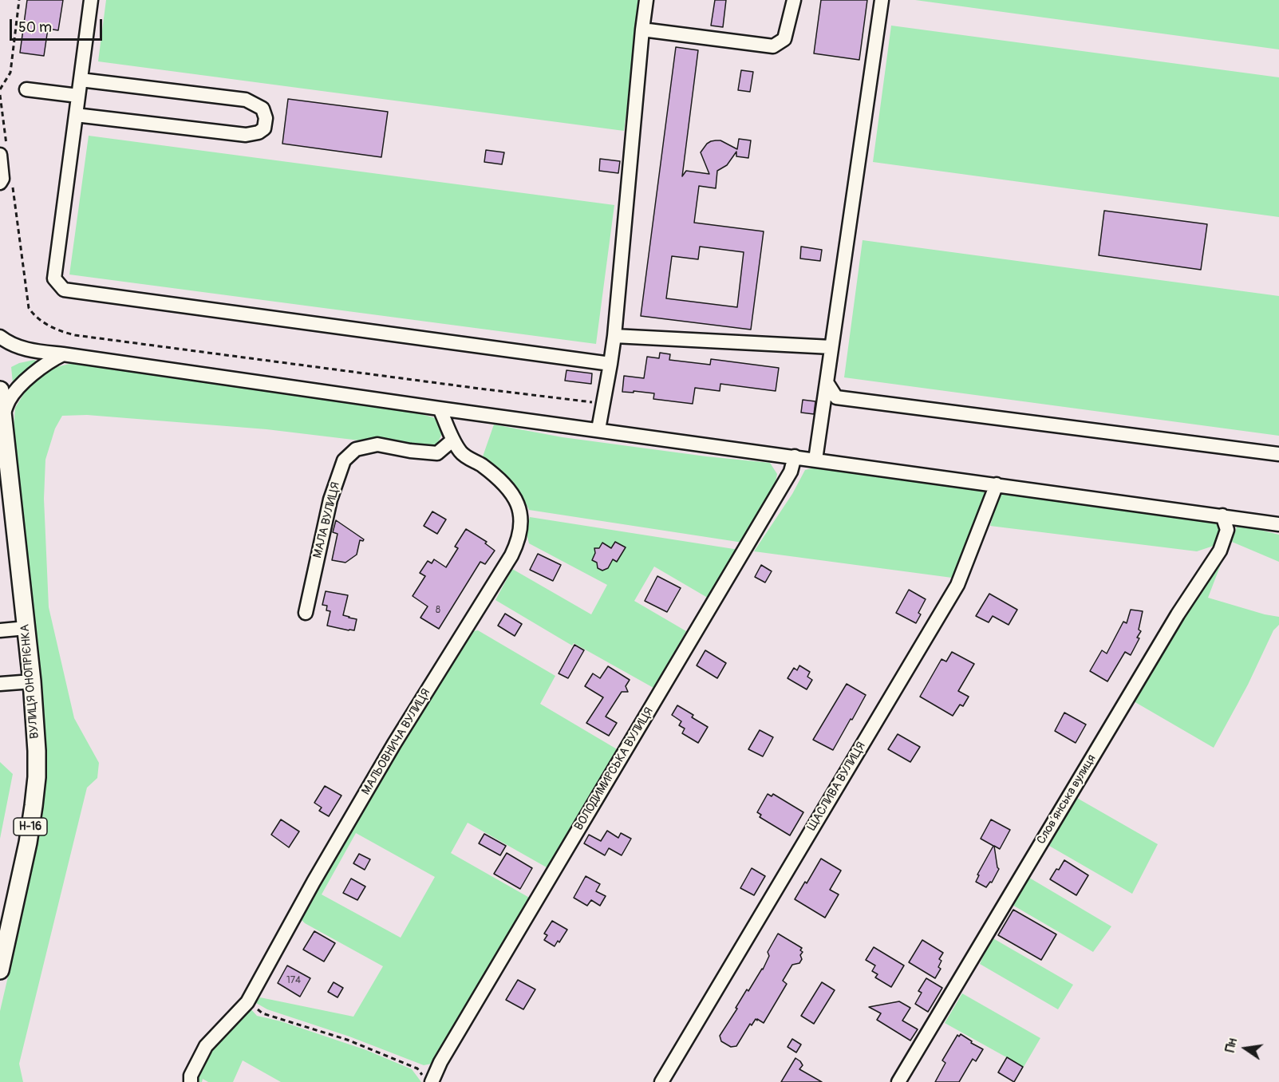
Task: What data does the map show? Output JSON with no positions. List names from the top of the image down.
{
  "streets": {
    "main road": ["ВУЛИЦЯ ОНОПРІЄНКА", "Н-16"],
    "street": [
      "МАЛА ВУЛИЦЯ",
      "МАЛЬОВНИЧА ВУЛИЦЯ",
      "ВОЛОДИМИРСЬКА ВУЛИЦЯ",
      "ЩАСЛИВА ВУЛИЦЯ",
      "Словʼянська вулиця"
    ]
  },
  "crossings": [
    ["МАЛА ВУЛИЦЯ", "МАЛЬОВНИЧА ВУЛИЦЯ"]
  ],
  "house_numbers": ["8", "174"],
  "scale_bar": "50 m",
  "north": "left"
}
